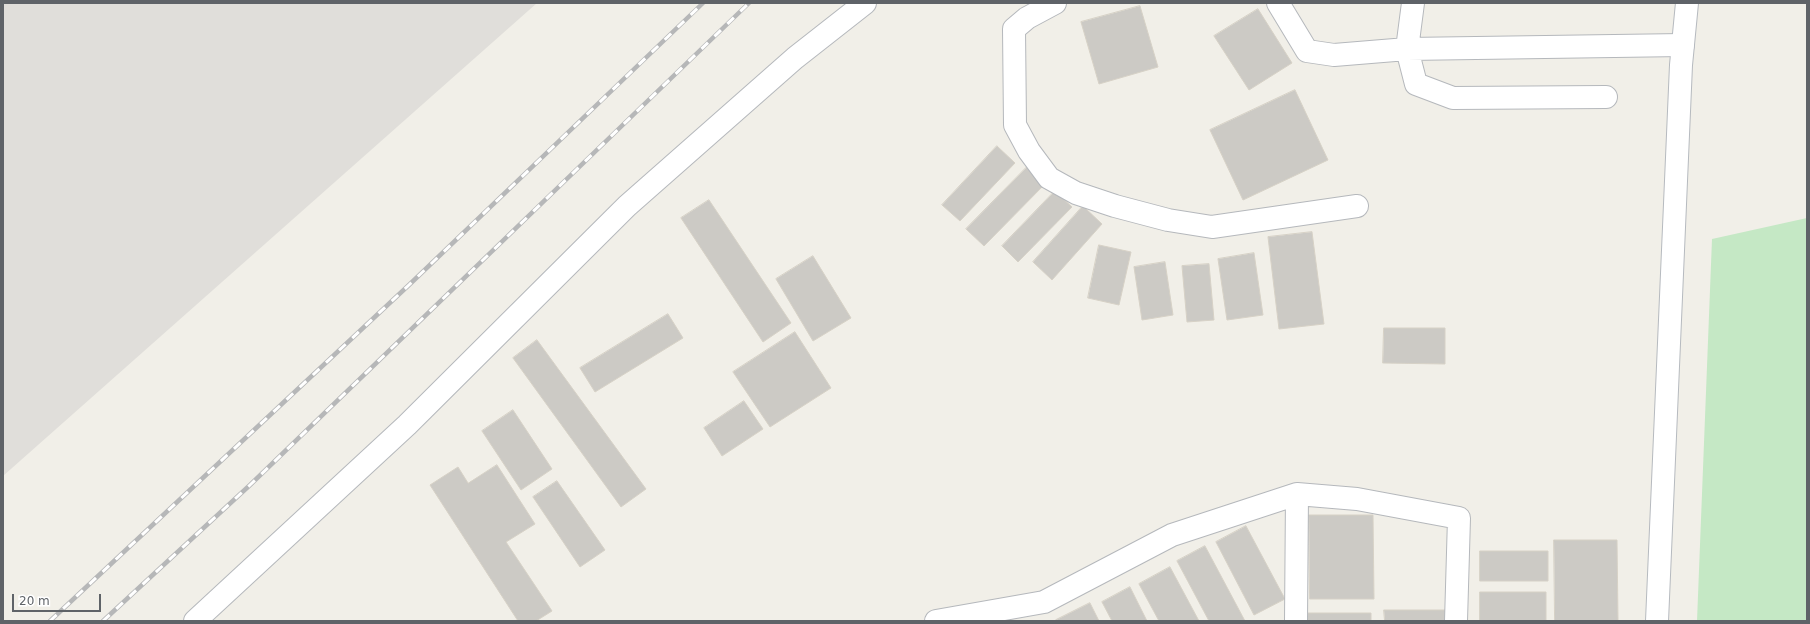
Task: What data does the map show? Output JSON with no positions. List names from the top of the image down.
{
  "scale_bar": "20 m"
}
